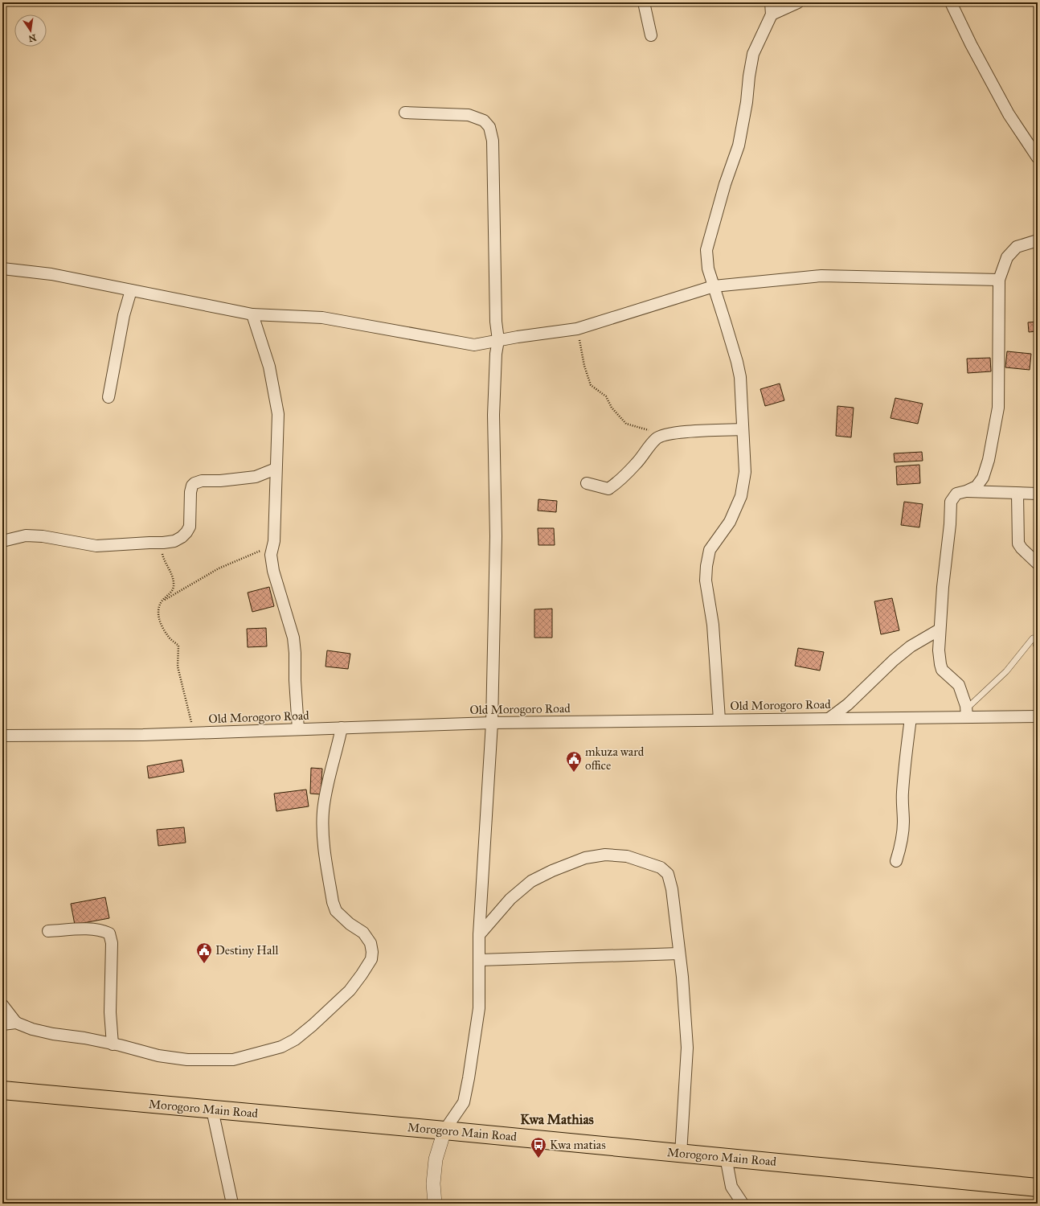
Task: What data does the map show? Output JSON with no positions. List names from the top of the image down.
{
  "streets": {
    "highway": ["Morogoro Main Road"],
    "street": ["Old Morogoro Road"]
  },
  "districts": ["Kwa Mathias"],
  "places": {
    "public building": ["mkuza ward office", "Destiny Hall"],
    "bus stop": ["Kwa matias"]
  },
  "north": "bottom"
}
